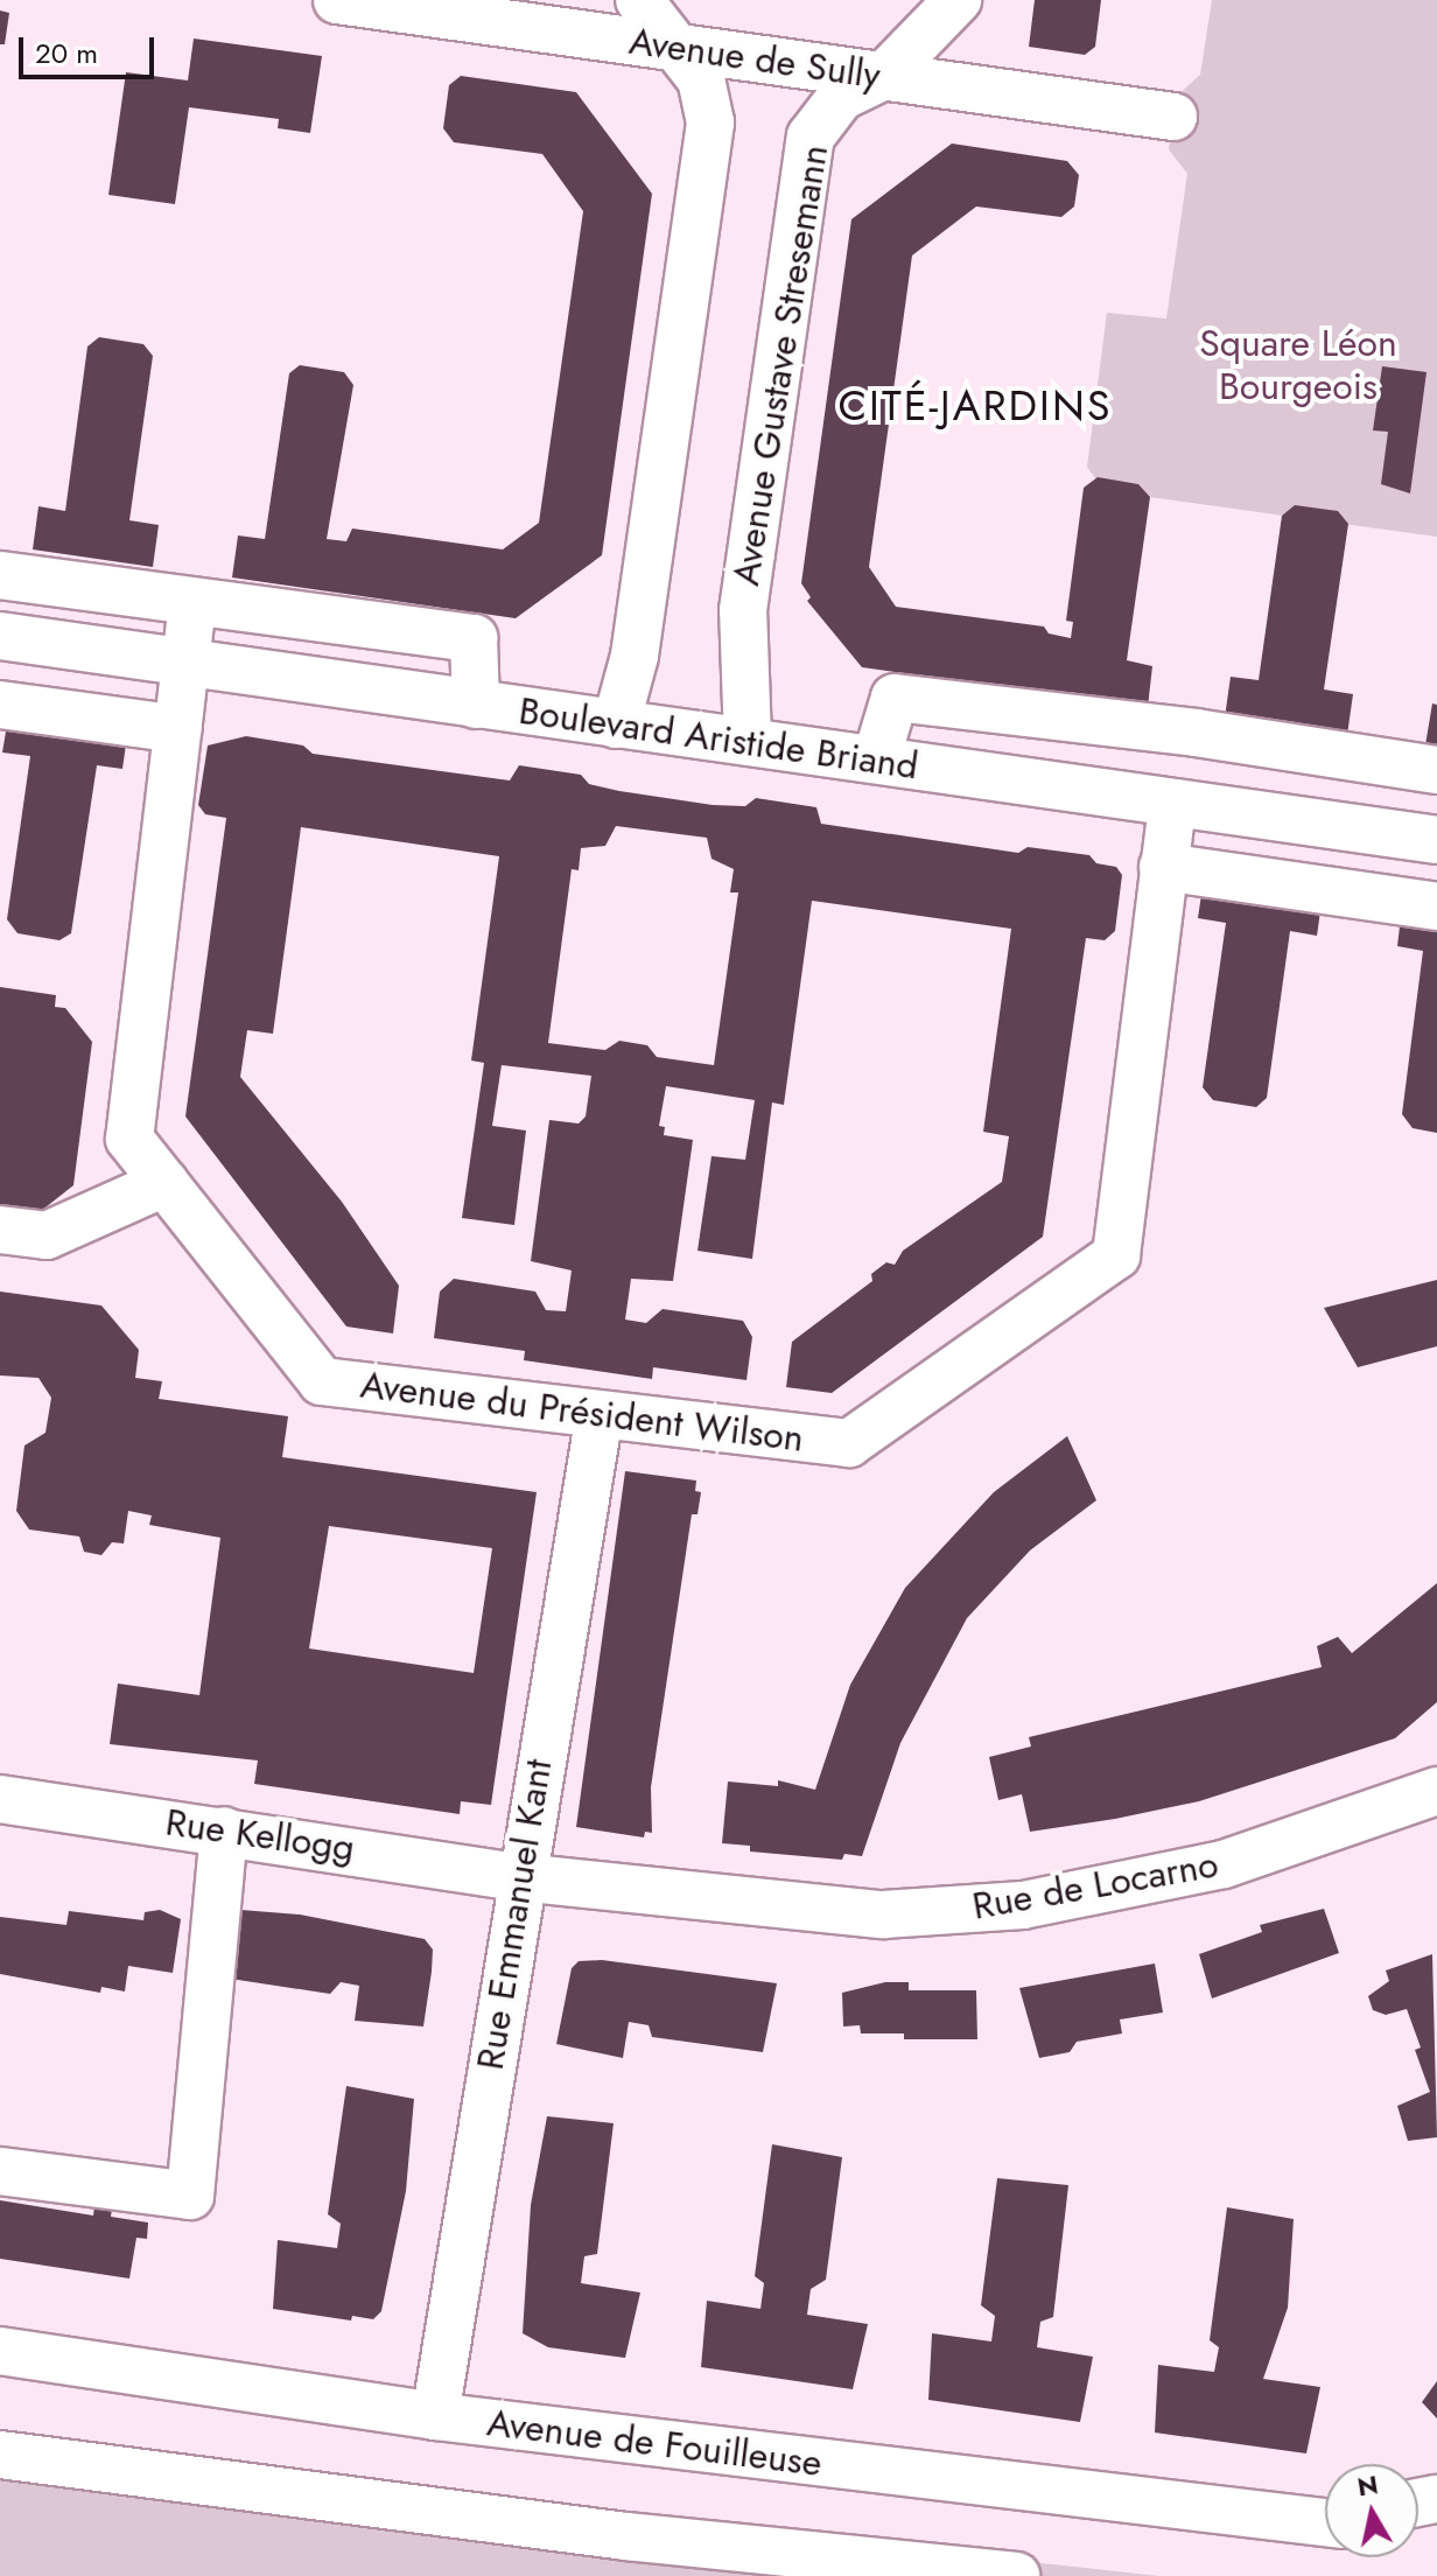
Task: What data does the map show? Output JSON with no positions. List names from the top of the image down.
{
  "streets": {
    "street": [
      "Avenue de Sully",
      "Avenue Gustave Stresemann",
      "Boulevard Aristide Briand",
      "Avenue du Président Wilson",
      "Rue Kellogg",
      "Rue de Locarno",
      "Rue Emmanuel Kant",
      "Avenue de Fouilleuse"
    ]
  },
  "crossings": [
    ["Avenue de Sully", "Avenue Gustave Stresemann"],
    ["Avenue Gustave Stresemann", "Boulevard Aristide Briand"],
    ["Boulevard Aristide Briand", "Avenue du Président Wilson"],
    ["Avenue du Président Wilson", "Rue Emmanuel Kant"],
    ["Rue Kellogg", "Rue de Locarno"],
    ["Rue Kellogg", "Rue Emmanuel Kant"],
    ["Rue de Locarno", "Rue Emmanuel Kant"],
    ["Rue Emmanuel Kant", "Avenue de Fouilleuse"]
  ],
  "districts": ["CITÉ-JARDINS"],
  "parks": ["Square Léon Bourgeois"],
  "scale_bar": "20 m",
  "north": "top"
}
